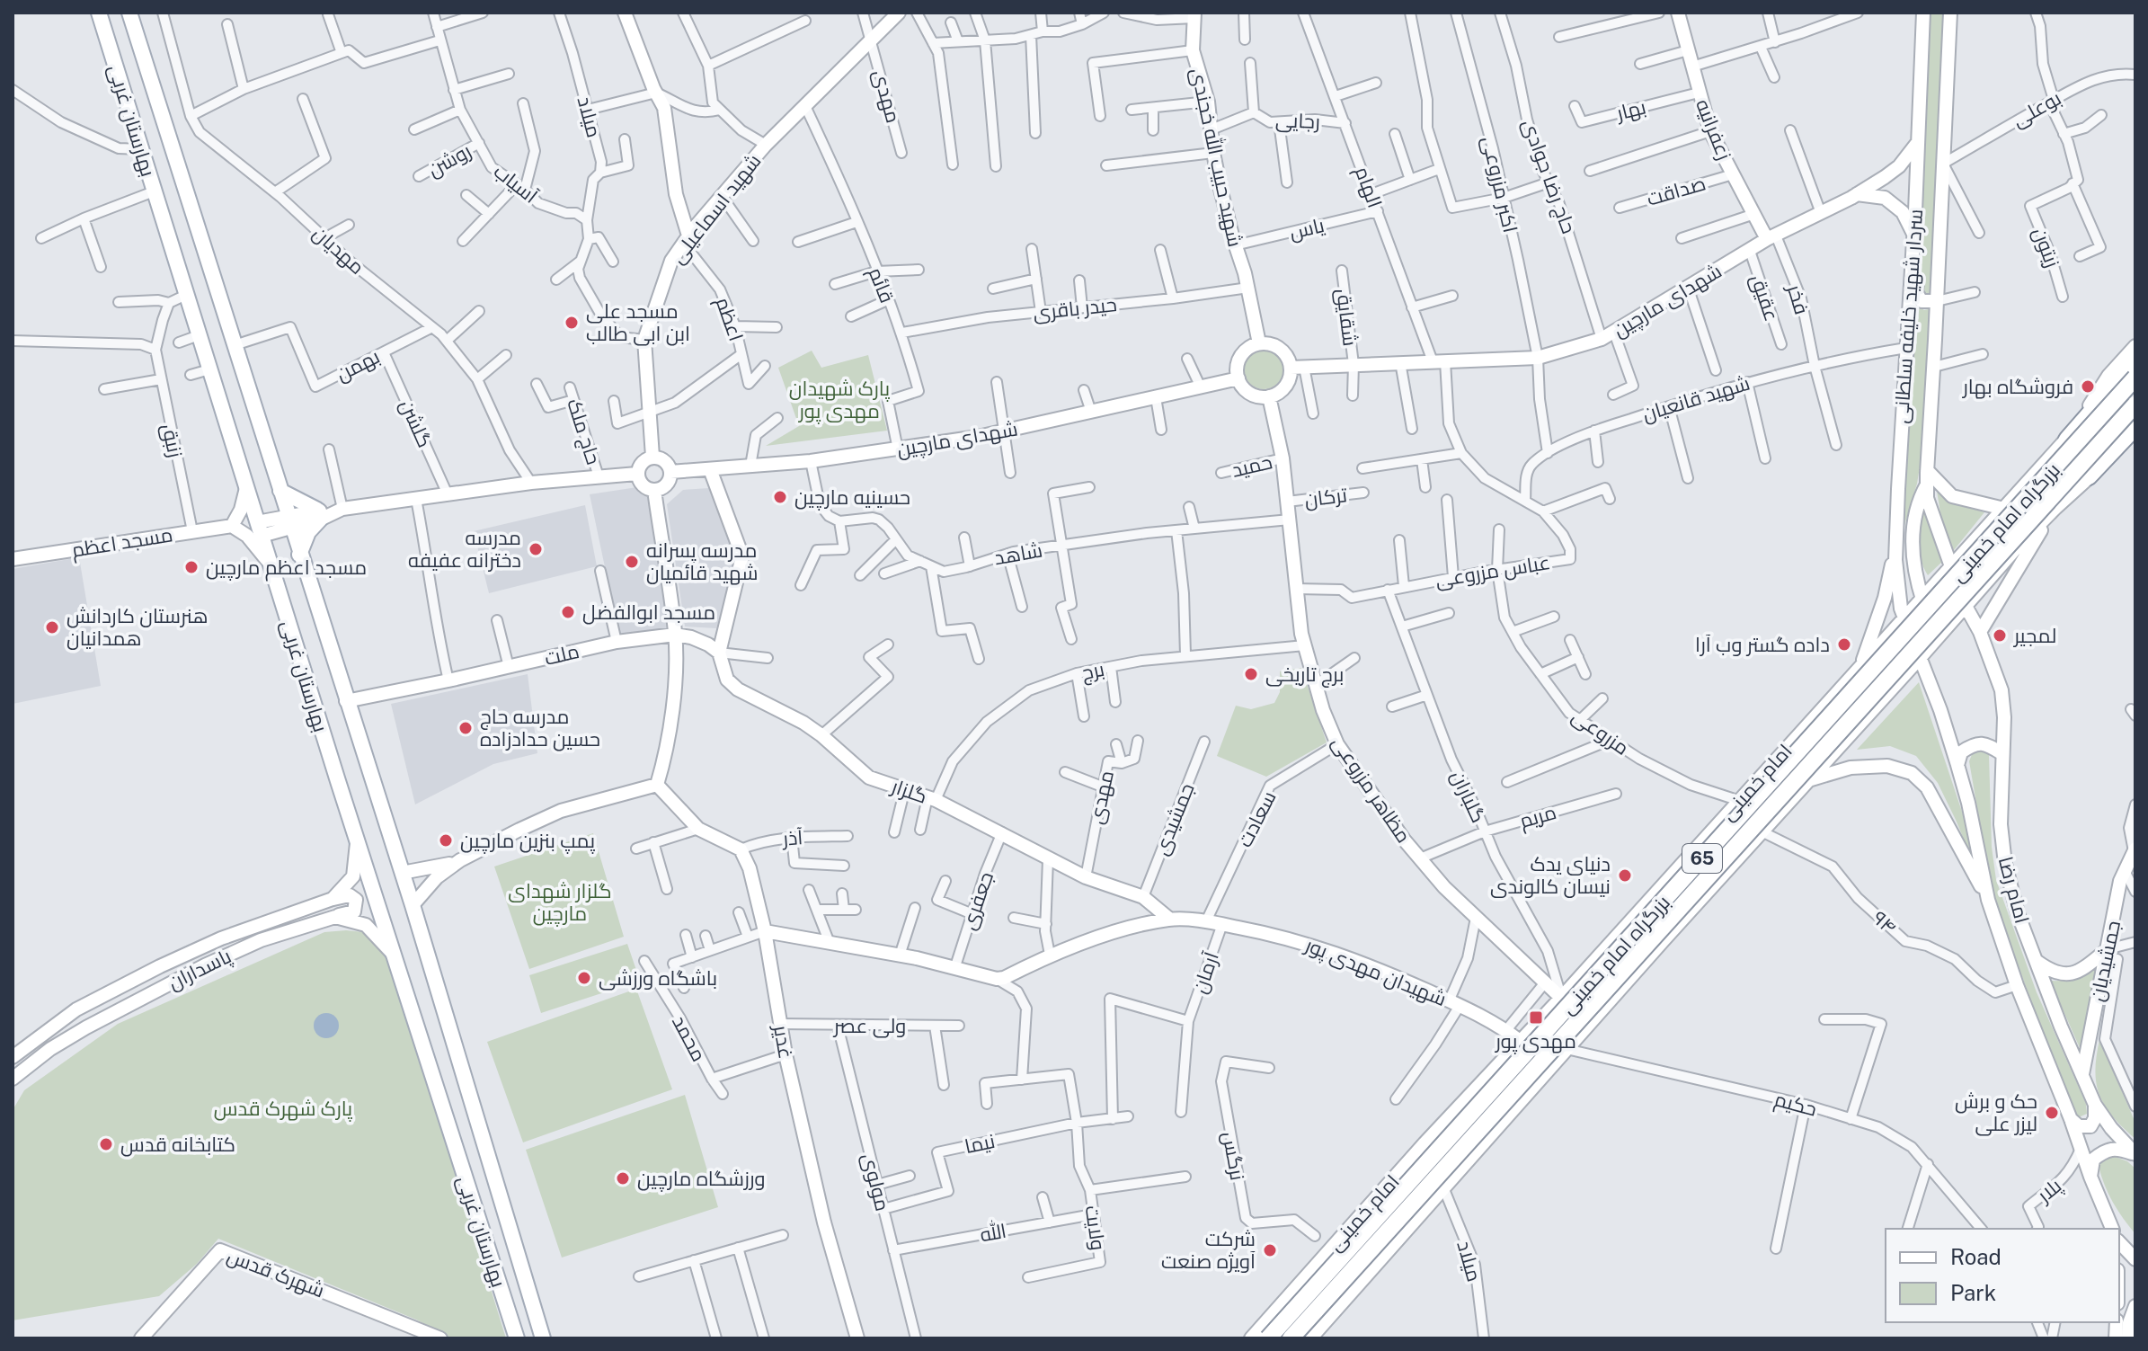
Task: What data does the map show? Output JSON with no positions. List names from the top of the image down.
{
  "streets": {
    "highway": ["بزرگراه امام خمینی", "65"],
    "main road": ["بهارستان غربی"],
    "street": [
      "مهدی",
      "بوعلی",
      "بهار",
      "میلاد",
      "رجایی",
      "زعفرانیه",
      "شهید حبیب الله خجندی",
      "روشن",
      "حاج رضا جوادی",
      "آسیاب",
      "اکبر مزروعی",
      "الهام",
      "صداقت",
      "شهید اسماعیلی",
      "یاس",
      "زیتون",
      "مهدیان",
      "قائم",
      "عقیق",
      "فخر",
      "شهدای مارچین",
      "حیدر باقری",
      "سردار شهید خلیفه سلطانی",
      "شقایق",
      "اعظم",
      "بهمن",
      "شهید قانعیان",
      "گلشن",
      "حاج ملک",
      "زنبق",
      "حمید",
      "ترکان",
      "مسجد اعظم",
      "شاهد",
      "عباس مزروعی",
      "ملت",
      "برج",
      "مزروعی",
      "امام خمینی",
      "مظاهر مزروعی",
      "گلزار",
      "گلباران",
      "مریم",
      "جمشیدی",
      "سعادت",
      "آذر",
      "امام رضا",
      "جعفری",
      "۹۴",
      "جمشیدیان",
      "پاسداران",
      "شهیدان مهدی پور",
      "آرمان",
      "ولی عصر",
      "محمد",
      "غدیر",
      "حکیم",
      "نیما",
      "نرگس",
      "مولوی",
      "پلار",
      "ولایت",
      "الله",
      "شهرک قدس"
    ]
  },
  "crossings": [
    ["مهدی", "شهید اسماعیلی"],
    ["مهدی", "گلزار"],
    ["بوعلی", "سردار شهید خلیفه سلطانی"],
    ["بهار", "زعفرانیه"],
    ["میلاد", "آسیاب"],
    ["میلاد", "امام خمینی"],
    ["بهارستان غربی", "بهمن"],
    ["بهارستان غربی", "ملت"],
    ["رجایی", "شهید حبیب الله خجندی"],
    ["رجایی", "الهام"],
    ["زعفرانیه", "صداقت"],
    ["زعفرانیه", "فخر"],
    ["زعفرانیه", "شهدای مارچین"],
    ["شهید حبیب الله خجندی", "یاس"],
    ["شهید حبیب الله خجندی", "شهدای مارچین"],
    ["شهید حبیب الله خجندی", "حیدر باقری"],
    ["شهید حبیب الله خجندی", "مظاهر مزروعی"],
    ["روشن", "آسیاب"],
    ["حاج رضا جوادی", "شهدای مارچین"],
    ["اکبر مزروعی", "شهدای مارچین"],
    ["اکبر مزروعی", "شهید قانعیان"],
    ["الهام", "یاس"],
    ["الهام", "شهدای مارچین"],
    ["الهام", "عباس مزروعی"],
    ["شهید اسماعیلی", "قائم"],
    ["شهید اسماعیلی", "شهدای مارچین"],
    ["شهید اسماعیلی", "اعظم"],
    ["مهدیان", "بهمن"],
    ["قائم", "شهدای مارچین"],
    ["قائم", "حیدر باقری"],
    ["عقیق", "شهدای مارچین"],
    ["فخر", "شهدای مارچین"],
    ["فخر", "شهید قانعیان"],
    ["شهدای مارچین", "سردار شهید خلیفه سلطانی"],
    ["شهدای مارچین", "شقایق"],
    ["شهدای مارچین", "عباس مزروعی"],
    ["شهدای مارچین", "مظاهر مزروعی"],
    ["سردار شهید خلیفه سلطانی", "شهید قانعیان"],
    ["سردار شهید خلیفه سلطانی", "امام خمینی"],
    ["سردار شهید خلیفه سلطانی", "امام رضا"],
    ["بهمن", "گلشن"],
    ["شهید قانعیان", "عباس مزروعی"],
    ["زنبق", "مسجد اعظم"],
    ["حمید", "مظاهر مزروعی"],
    ["ترکان", "مظاهر مزروعی"],
    ["شاهد", "مظاهر مزروعی"],
    ["عباس مزروعی", "مزروعی"],
    ["عباس مزروعی", "مظاهر مزروعی"],
    ["عباس مزروعی", "گلباران"],
    ["برج", "مظاهر مزروعی"],
    ["برج", "گلزار"],
    ["مزروعی", "امام خمینی"],
    ["امام خمینی", "مظاهر مزروعی"],
    ["امام خمینی", "گلباران"],
    ["امام خمینی", "امام رضا"],
    ["امام خمینی", "۹۴"],
    ["امام خمینی", "شهیدان مهدی پور"],
    ["امام خمینی", "حکیم"],
    ["مظاهر مزروعی", "گلباران"],
    ["مظاهر مزروعی", "مریم"],
    ["مظاهر مزروعی", "سعادت"],
    ["گلزار", "جمشیدی"],
    ["گلزار", "جعفری"],
    ["گلزار", "شهیدان مهدی پور"],
    ["گلباران", "مریم"],
    ["سعادت", "شهیدان مهدی پور"],
    ["آذر", "غدیر"],
    ["امام رضا", "۹۴"],
    ["امام رضا", "جمشیدیان"],
    ["امام رضا", "پلار"],
    ["شهیدان مهدی پور", "آرمان"],
    ["ولی عصر", "غدیر"],
    ["ولی عصر", "مولوی"],
    ["محمد", "غدیر"],
    ["نیما", "مولوی"],
    ["نیما", "ولایت"],
    ["مولوی", "الله"],
    ["ولایت", "الله"]
  ],
  "parks": ["پارک شهیدان مهدی پور", "گلزار شهدای مارچین", "پارک شهرک قدس"],
  "places": {
    "other": [
      "مسجد علی ابن ابی طالب",
      "فروشگاه بهار",
      "حسینیه مارچین",
      "مدرسه دخترانه عفیفه",
      "مدرسه پسرانه شهید قائمیان",
      "مسجد اعظم مارچین",
      "مسجد ابوالفضل",
      "هنرستان کاردانش همدانیان",
      "لمجیر",
      "داده گستر وب آرا",
      "برج تاریخی",
      "مدرسه حاج حسین حدادزاده",
      "پمپ بنزین مارچین",
      "دنیای یدک نیسان کالوندی",
      "باشگاه ورزشی",
      "حک و برش لیزر علی",
      "کتابخانه قدس",
      "ورزشگاه مارچین",
      "شرکت آویژه صنعت"
    ],
    "transit": ["مهدی پور"]
  },
  "legend": ["Road", "Park"]
}
